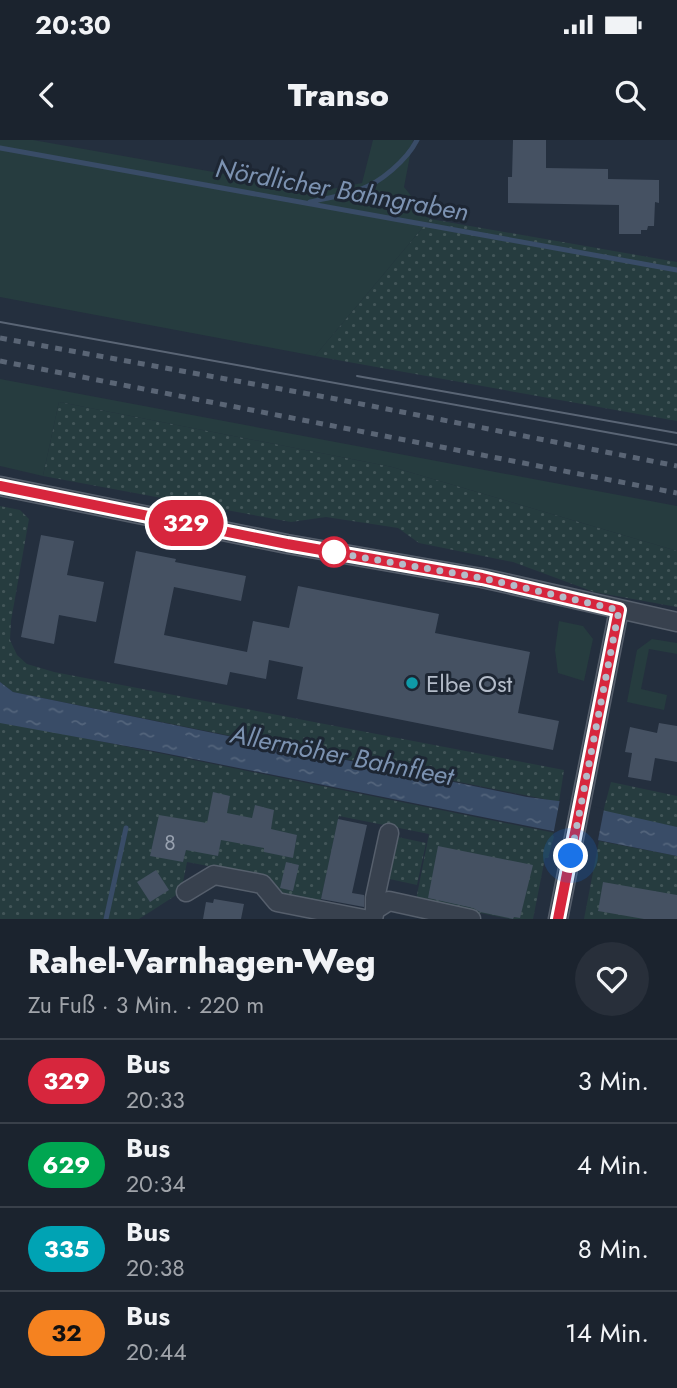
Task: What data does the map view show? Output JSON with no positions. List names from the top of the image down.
{
  "water": ["Nördlicher Bahngraben", "Allermöher Bahnfleet"],
  "places": ["Elbe Ost"],
  "lines": ["bus line 329"],
  "house_numbers": ["8"],
  "page": {
    "status": "20:30",
    "header": "Transo",
    "on_map": "329",
    "heading": ["Rahel-Varnhagen-Weg", "Zu Fuß · 3 Min. · 220 m"],
    "list": [
      {
        "mark": "329",
        "name": "Bus",
        "note": "20:33",
        "value": "3 Min."
      },
      {
        "mark": "629",
        "name": "Bus",
        "note": "20:34",
        "value": "4 Min."
      },
      {
        "mark": "335",
        "name": "Bus",
        "note": "20:38",
        "value": "8 Min."
      },
      {
        "mark": "32",
        "name": "Bus",
        "note": "20:44",
        "value": "14 Min."
      }
    ]
  }
}
